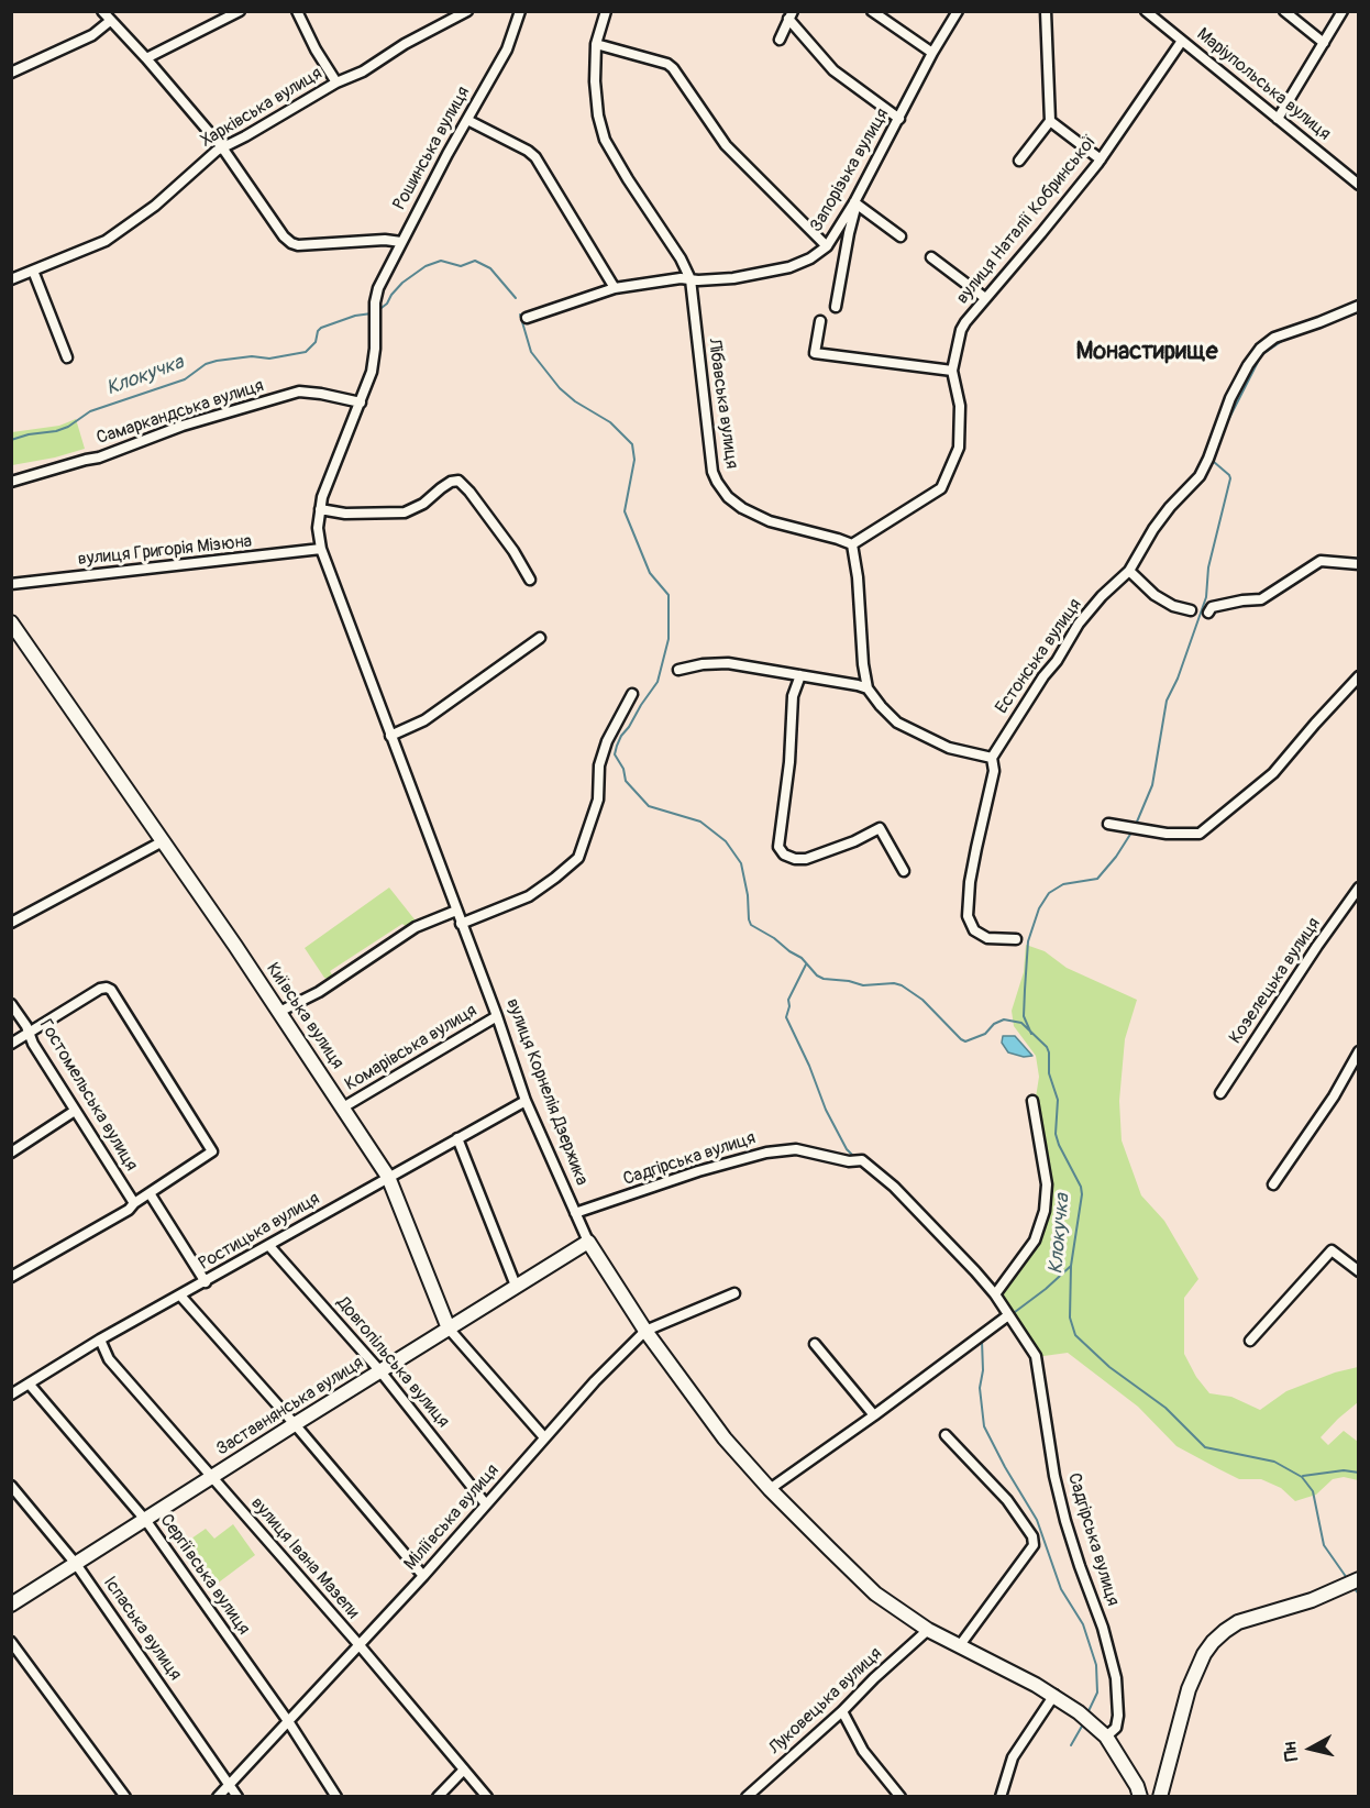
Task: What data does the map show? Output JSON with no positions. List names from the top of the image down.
{
  "streets": {
    "street": [
      "Маріупольська вулиця",
      "Харківська вулиця",
      "Рошинська вулиця",
      "Запорізька вулиця",
      "вулиця Наталії Кобринської",
      "Лібавська вулиця",
      "Самаркандська вулиця",
      "вулиця Григорія Мізюна",
      "Естонська вулиця",
      "Козелецька вулиця",
      "Київська вулиця",
      "Комарівська вулиця",
      "вулиця Корнелія Дзержика",
      "Гостомельська вулиця",
      "Садгірська вулиця",
      "Ростицька вулиця",
      "Довгопільська вулиця",
      "Заставнянська вулиця",
      "Міліївська вулиця",
      "вулиця Івана Мазепи",
      "Сергіївська вулиця",
      "Іспаська вулиця",
      "Луковецька вулиця"
    ]
  },
  "crossings": [
    ["Маріупольська вулиця", "вулиця Наталії Кобринської"],
    ["Рошинська вулиця", "вулиця Корнелія Дзержика"],
    ["Запорізька вулиця", "Лібавська вулиця"],
    ["вулиця Наталії Кобринської", "Лібавська вулиця"],
    ["Самаркандська вулиця", "вулиця Корнелія Дзержика"],
    ["вулиця Григорія Мізюна", "вулиця Корнелія Дзержика"],
    ["Київська вулиця", "Комарівська вулиця"],
    ["Київська вулиця", "Ростицька вулиця"],
    ["Київська вулиця", "Заставнянська вулиця"],
    ["Київська вулиця", "Міліївська вулиця"],
    ["Комарівська вулиця", "вулиця Корнелія Дзержика"],
    ["вулиця Корнелія Дзержика", "Садгірська вулиця"],
    ["вулиця Корнелія Дзержика", "Ростицька вулиця"],
    ["вулиця Корнелія Дзержика", "Заставнянська вулиця"],
    ["вулиця Корнелія Дзержика", "Міліївська вулиця"],
    ["вулиця Корнелія Дзержика", "Луковецька вулиця"],
    ["Ростицька вулиця", "Довгопільська вулиця"],
    ["Ростицька вулиця", "вулиця Івана Мазепи"],
    ["Ростицька вулиця", "Сергіївська вулиця"],
    ["Довгопільська вулиця", "Заставнянська вулиця"],
    ["Довгопільська вулиця", "Міліївська вулиця"],
    ["Заставнянська вулиця", "вулиця Івана Мазепи"],
    ["Заставнянська вулиця", "Сергіївська вулиця"],
    ["Заставнянська вулиця", "Іспаська вулиця"],
    ["Міліївська вулиця", "вулиця Івана Мазепи"],
    ["Міліївська вулиця", "Сергіївська вулиця"],
    ["Міліївська вулиця", "Іспаська вулиця"]
  ],
  "districts": ["Монастирище"],
  "water": ["Клокучка"],
  "north": "left"
}
